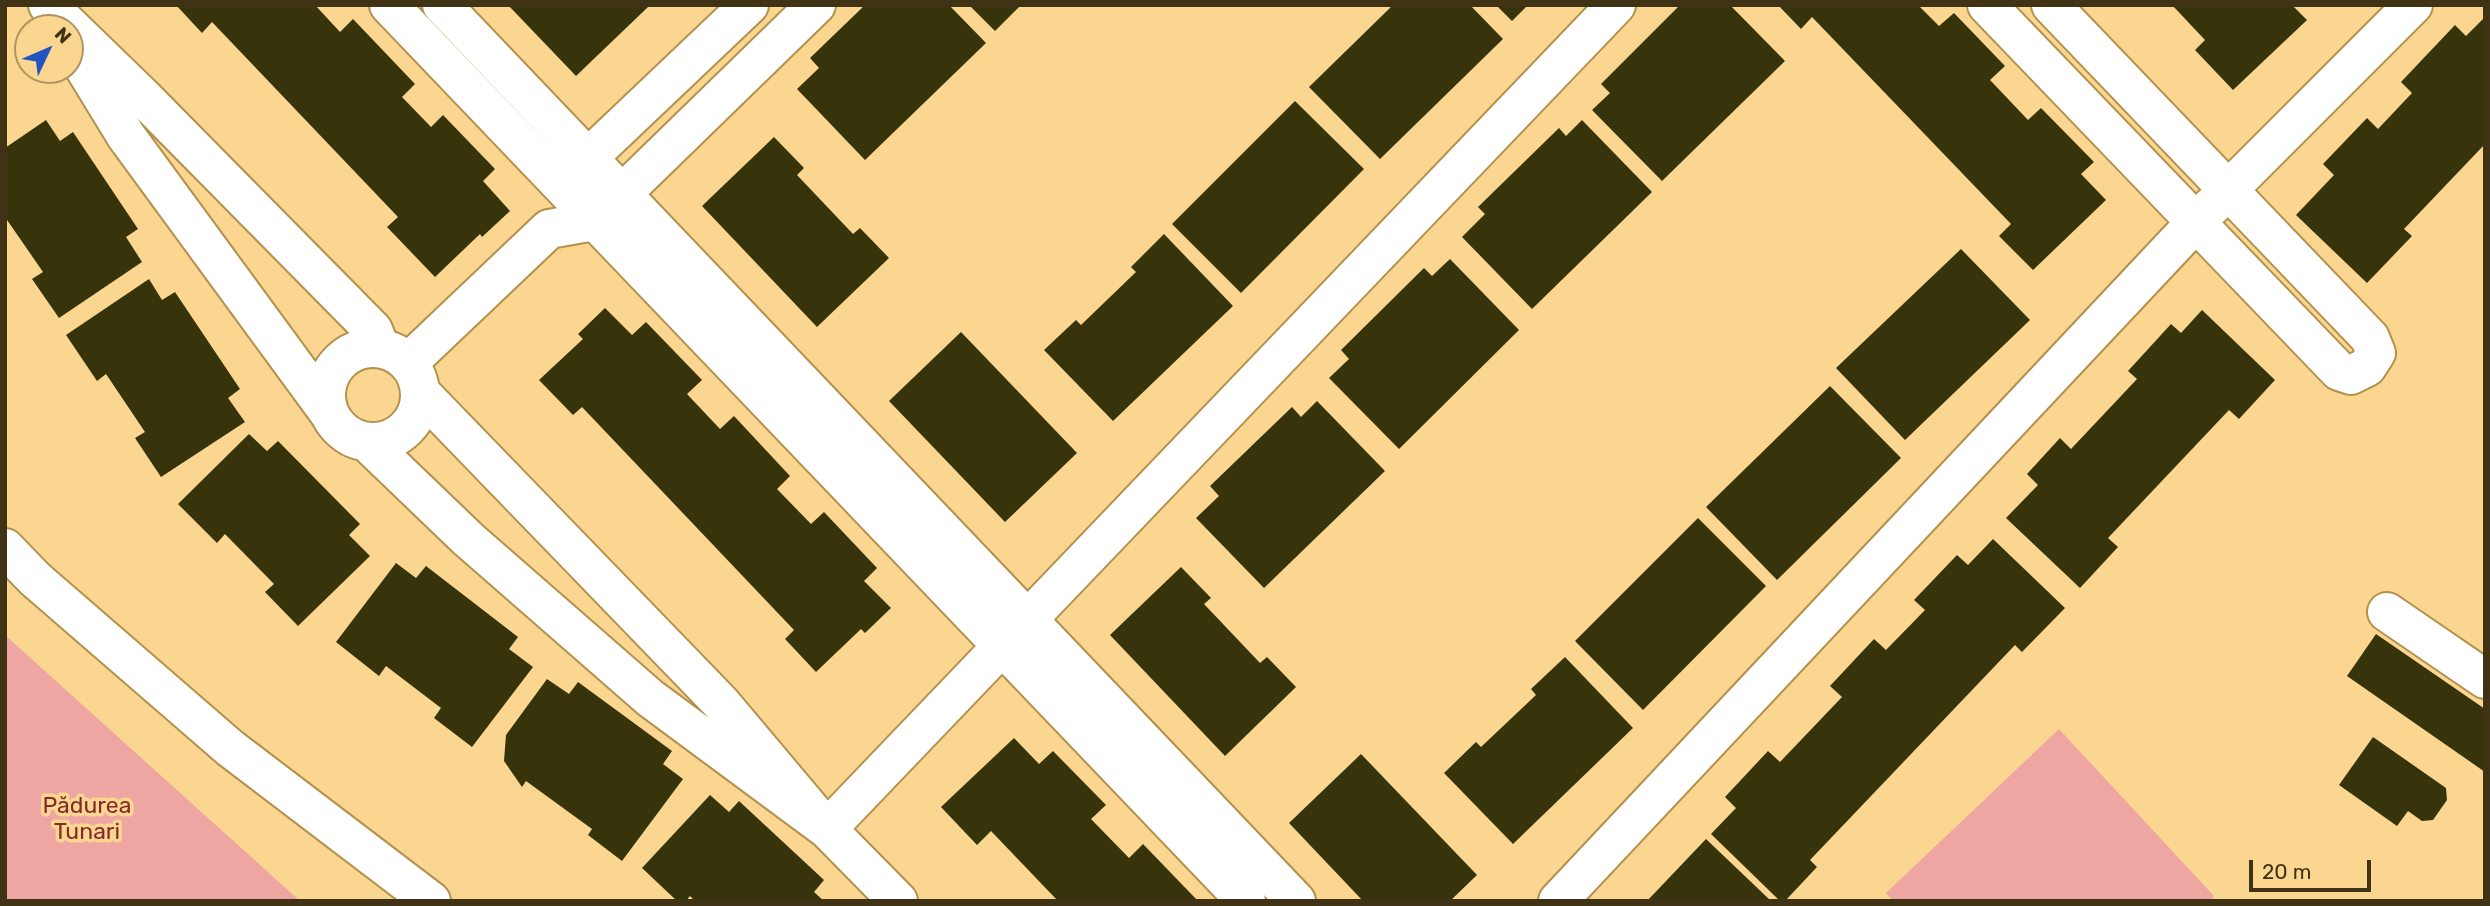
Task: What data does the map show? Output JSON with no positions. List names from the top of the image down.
{
  "parks": ["Pădurea Tunari"],
  "scale_bar": "20 m",
  "north": "top right"
}
